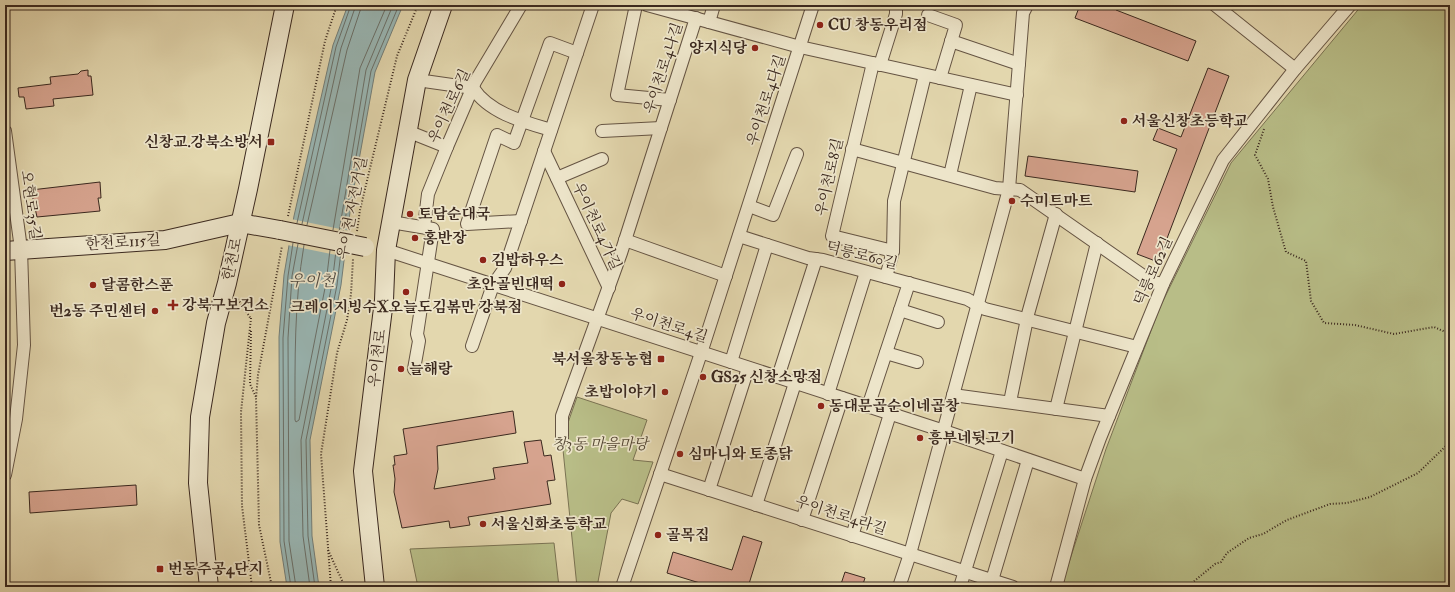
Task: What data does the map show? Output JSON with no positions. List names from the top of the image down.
{
  "streets": {
    "street": [
      "우이천로4나길",
      "우이천로4다길",
      "우이천로6길",
      "우이천로8길",
      "오현로35길",
      "우이천로4가길",
      "한천로115길",
      "덕릉로60길",
      "한천로",
      "덕릉로62길",
      "우이천로4길",
      "우이천로",
      "우이천로4라길"
    ],
    "path": ["우이천 자전거길"]
  },
  "crossings": [
    ["우이천로4나길", "우이천로4가길"],
    ["우이천로4나길", "우이천로4길"],
    ["우이천로4다길", "덕릉로60길"],
    ["우이천로4다길", "우이천로4길"],
    ["오현로35길", "한천로115길"],
    ["한천로115길", "한천로"],
    ["덕릉로60길", "덕릉로62길"],
    ["우이천로4길", "우이천로"]
  ],
  "water": ["우이천"],
  "parks": ["창3동 마을마당"],
  "places": {
    "other": [
      "CU 창동우리점",
      "양지식당",
      "서울신창초등학교",
      "수미트마트",
      "토담순대국",
      "홍반장",
      "김밥하우스",
      "초안골빈대떡",
      "달콤한스푼",
      "크레이지빙수X오늘도김볶만 강북점",
      "번2동 주민센터",
      "늘해랑",
      "GS25 신창소망점",
      "초밥이야기",
      "동대문곱순이네곱창",
      "흥부네뒷고기",
      "심마니와 토종닭",
      "서울신화초등학교",
      "골목집"
    ],
    "transit": ["신창교.강북소방서", "북서울창동농협", "번동주공4단지"],
    "health": ["강북구보건소"]
  }
}
